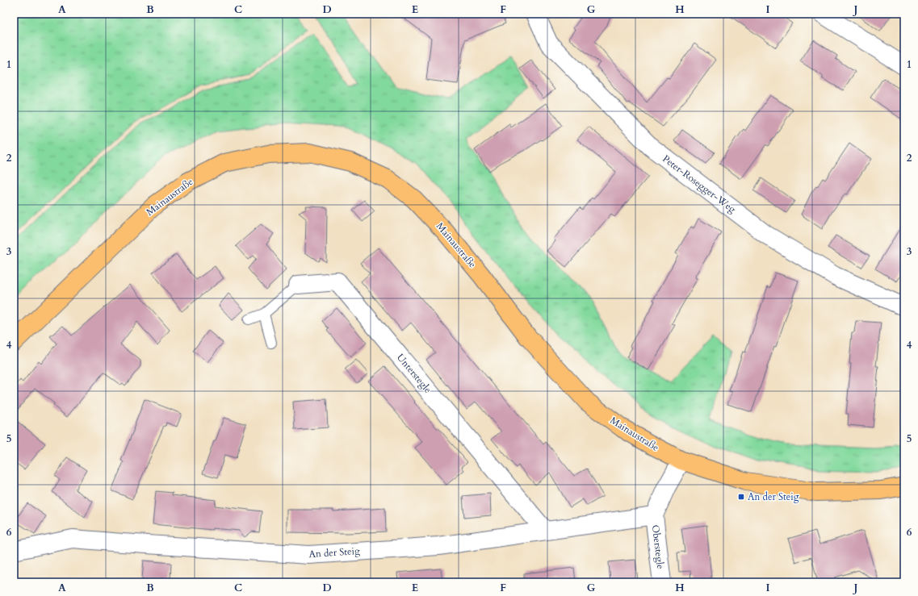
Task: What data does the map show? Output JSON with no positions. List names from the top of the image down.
{
  "streets": {
    "main road": ["Mainaustraße"],
    "street": [
      "Peter-Rosegger-Weg",
      "Unterstegle",
      "Oberstegle",
      "An der Steig"
    ]
  },
  "crossings": [
    ["Mainaustraße", "Oberstegle"],
    ["Unterstegle", "An der Steig"],
    ["Oberstegle", "An der Steig"]
  ],
  "places": {
    "transit": ["An der Steig"]
  },
  "grid": {
    "columns": [
      "A",
      "B",
      "C",
      "D",
      "E",
      "F",
      "G",
      "H",
      "I",
      "J"
    ],
    "rows": [
      "1",
      "2",
      "3",
      "4",
      "5",
      "6"
    ]
  }
}
